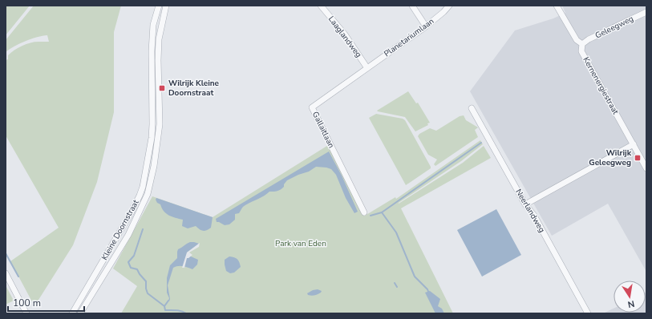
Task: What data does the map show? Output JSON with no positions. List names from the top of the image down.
{
  "streets": {
    "street": [
      "Geleegweg",
      "Laaglandweg",
      "Planetariumlaan",
      "Kernenergiestraat",
      "Gallaitlaan",
      "Neerlandweg",
      "Kleine Doornstraat"
    ]
  },
  "crossings": [
    ["Geleegweg", "Kernenergiestraat"],
    ["Laaglandweg", "Planetariumlaan"],
    ["Laaglandweg", "Gallaitlaan"],
    ["Planetariumlaan", "Gallaitlaan"]
  ],
  "parks": ["Park van Eden"],
  "places": {
    "transit": ["Wilrijk Kleine Doornstraat", "Wilrijk Geleegweg"]
  },
  "scale_bar": "100 m",
  "north": "bottom"
}
